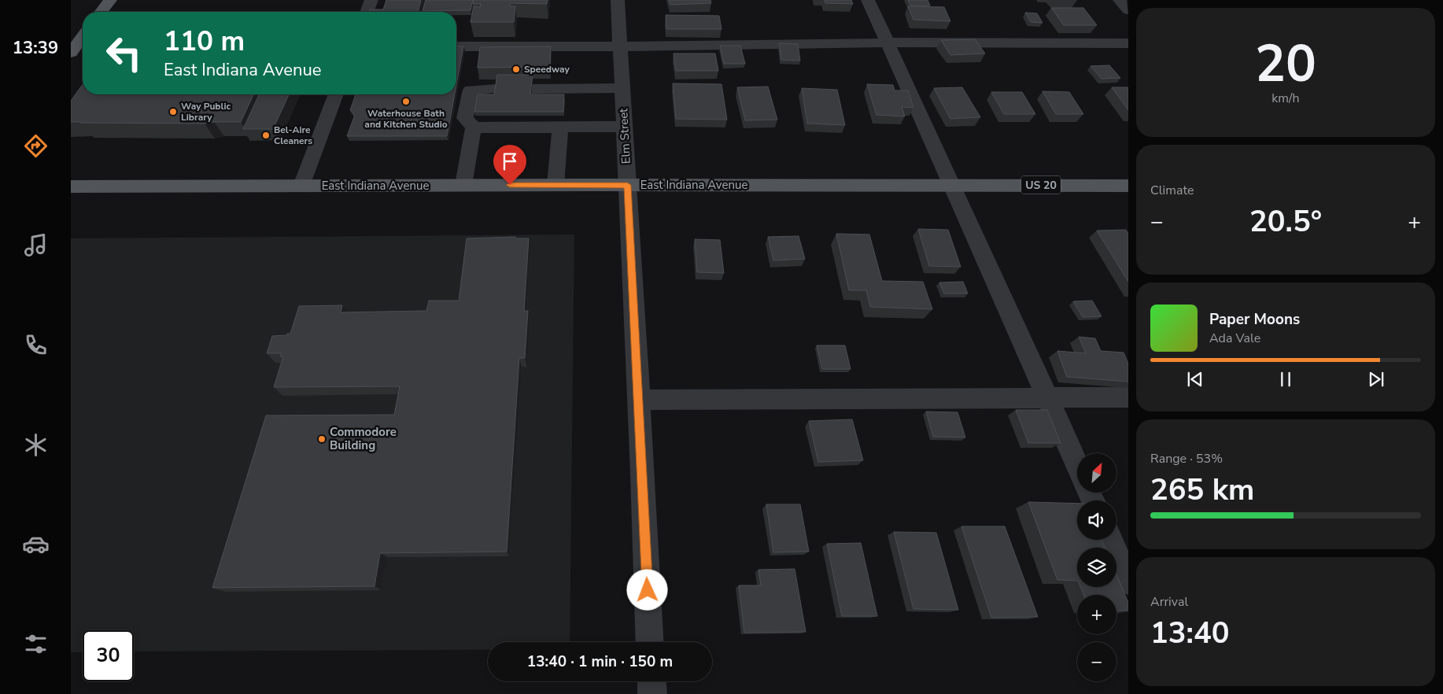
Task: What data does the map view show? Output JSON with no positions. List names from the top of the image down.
{
  "streets": {
    "main road": ["East Indiana Avenue", "US 20"],
    "street": ["Elm Street"]
  },
  "crossings": [
    ["Elm Street", "East Indiana Avenue"]
  ],
  "places": [
    "Speedway",
    "Waterhouse Bath and Kitchen Studio",
    "Way Public Library",
    "Bel-Aire Cleaners",
    "Commodore Building"
  ],
  "north": "top right",
  "page": {
    "tabs": "13:39",
    "tile": [
      ["20", "km/h"],
      "Climate",
      ["Range · 53%", "265 km"],
      ["Arrival", "13:40"]
    ],
    "turn": ["110 m", "East Indiana Avenue"],
    "heat": ["−", "20.5°", "+"],
    "song": ["Paper Moons", "Ada Vale"],
    "map_buttons": ["+", "−"],
    "limit": "30",
    "trip": "13:40 · 1 min · 150 m"
  }
}
